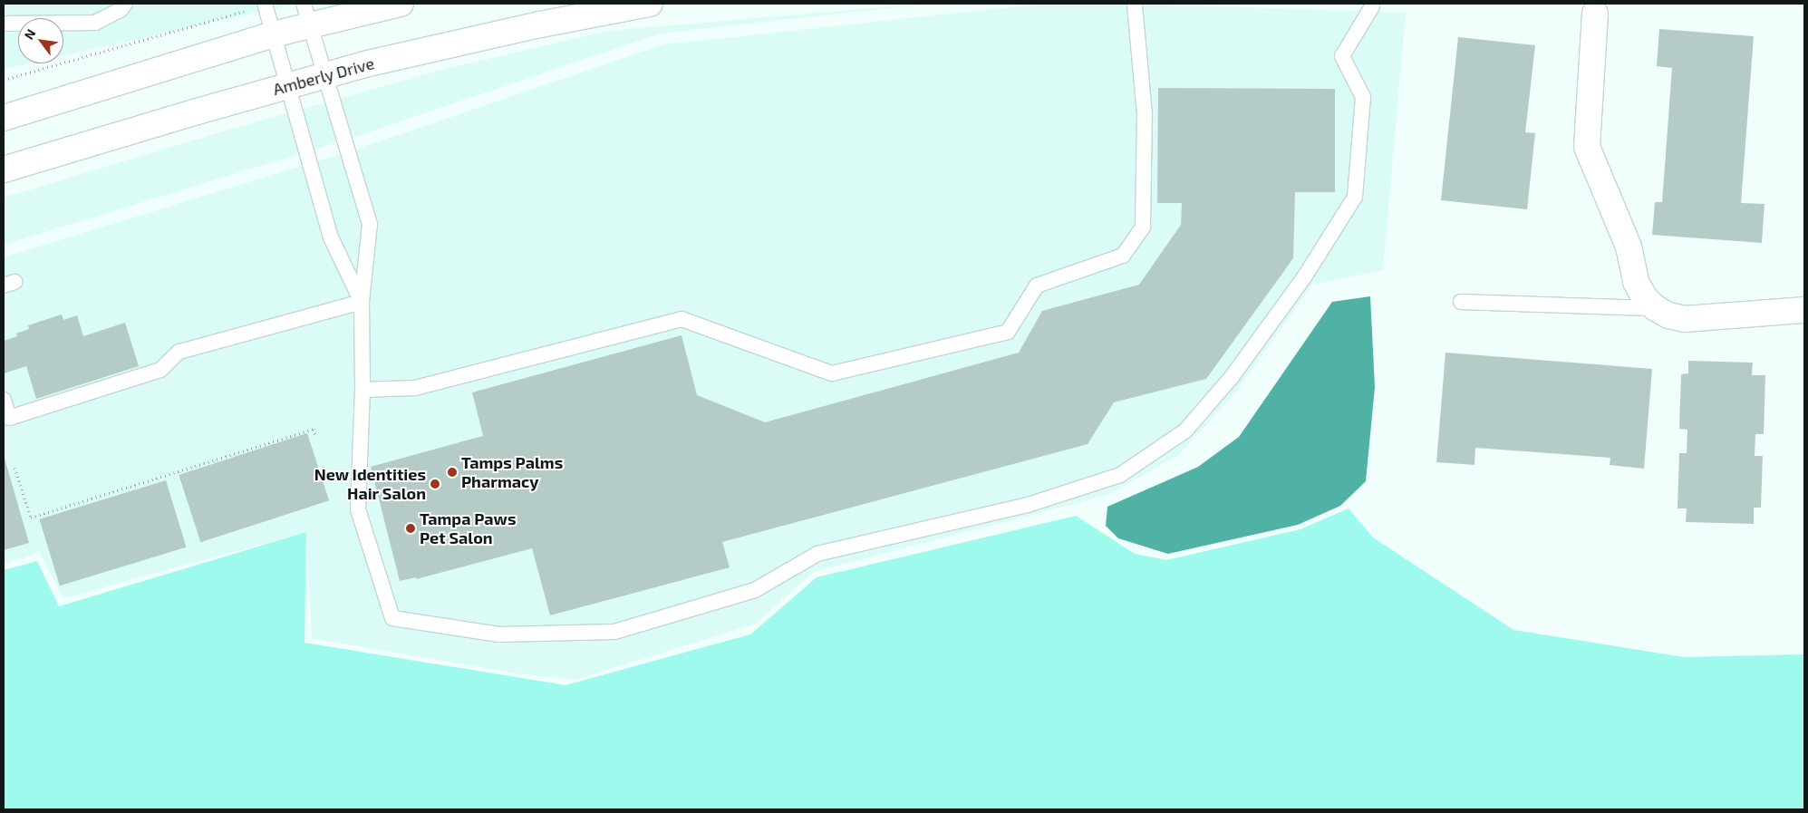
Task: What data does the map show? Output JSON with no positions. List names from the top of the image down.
{
  "streets": {
    "street": ["Amberly Drive"]
  },
  "places": ["Tamps Palms Pharmacy", "New Identities Hair Salon", "Tampa Paws Pet Salon"],
  "north": "top left"
}
